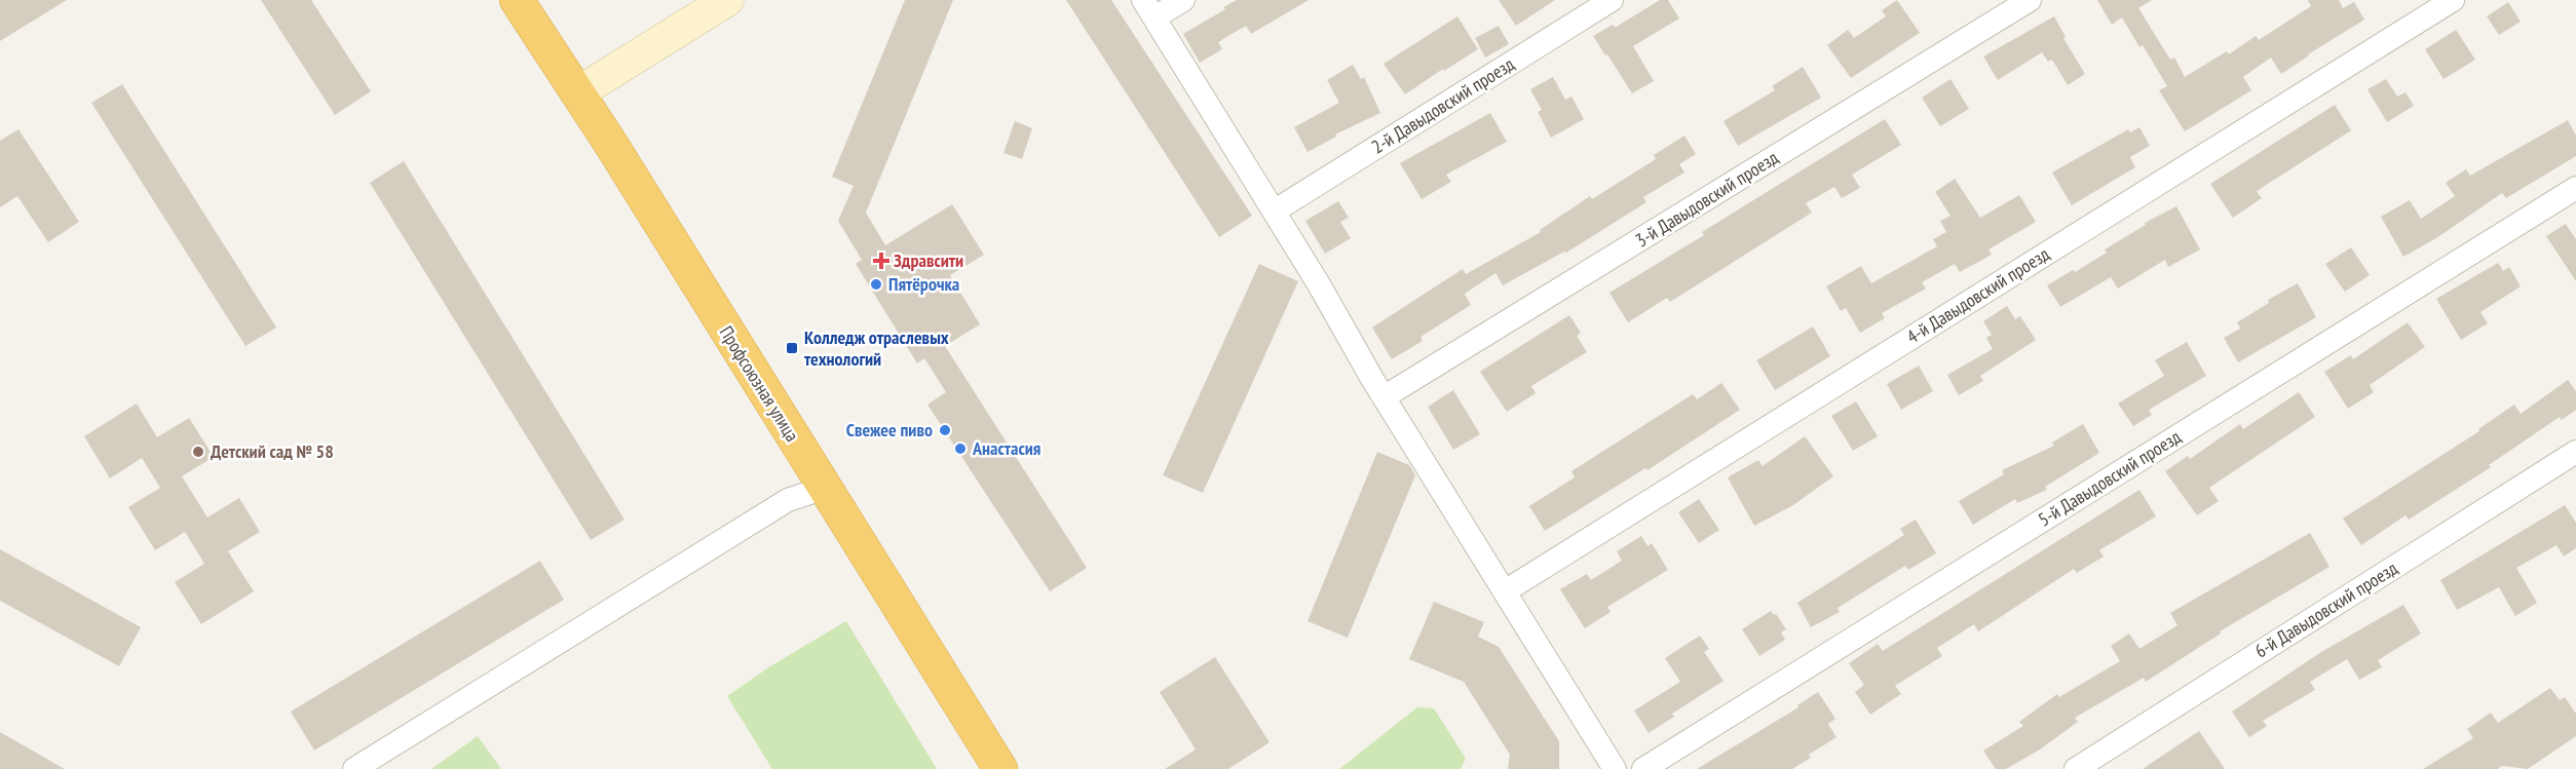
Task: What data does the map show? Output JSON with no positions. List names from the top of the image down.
{
  "streets": {
    "highway": ["Профсоюзная улица"],
    "street": [
      "2-й Давыдовский проезд",
      "3-й Давыдовский проезд",
      "4-й Давыдовский проезд",
      "5-й Давыдовский проезд",
      "6-й Давыдовский проезд"
    ]
  },
  "places": {
    "health": ["Здравсити"],
    "other": [
      "Пятёрочка",
      "Свежее пиво",
      "Анастасия",
      "Детский сад № 58"
    ],
    "transit": ["Колледж отраслевых технологий"]
  }
}
